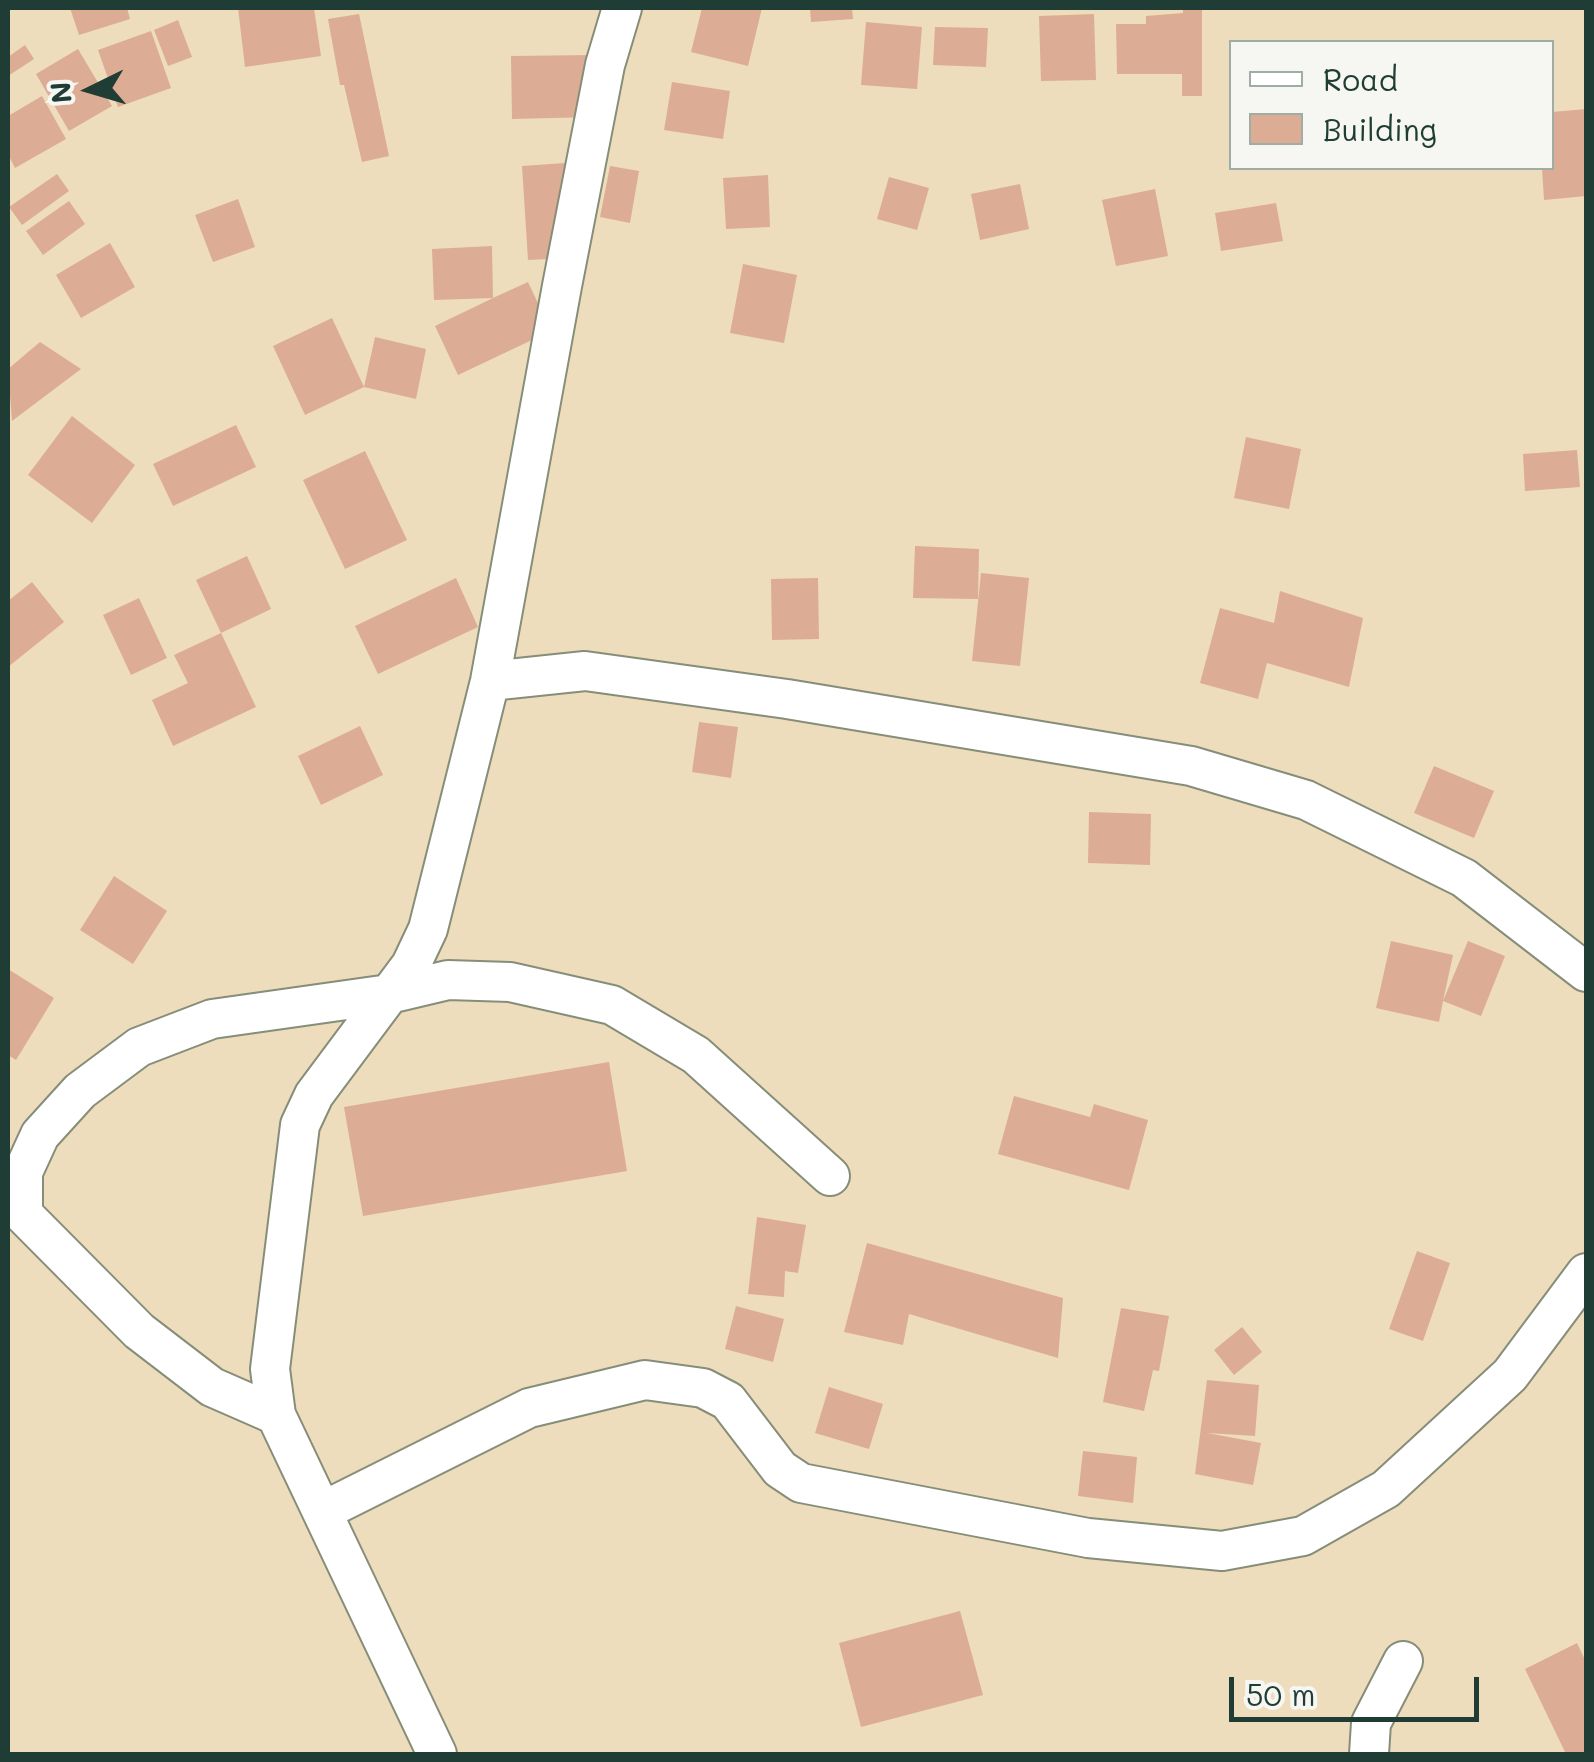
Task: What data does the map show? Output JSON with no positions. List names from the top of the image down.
{
  "legend": ["Road", "Building"],
  "scale_bar": "50 m",
  "north": "left"
}
